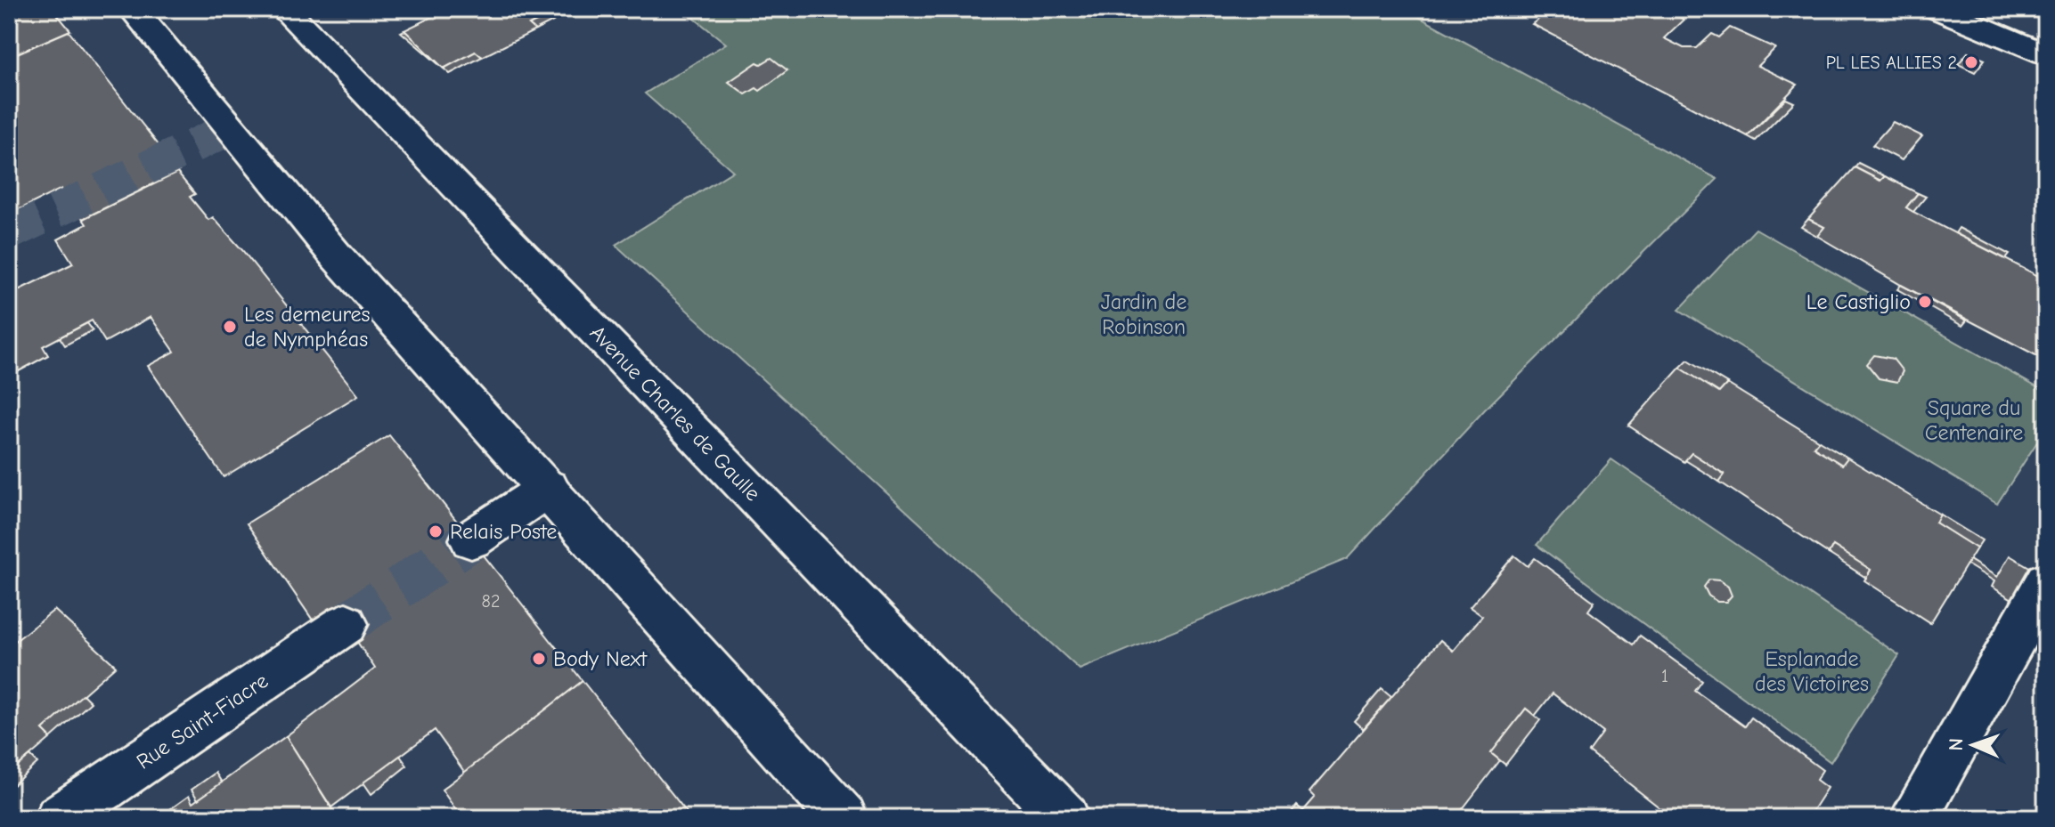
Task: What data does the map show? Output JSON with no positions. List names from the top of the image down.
{
  "streets": {
    "main road": ["Avenue Charles de Gaulle", "Rue Saint-Fiacre"]
  },
  "parks": ["Jardin de Robinson", "Square du Centenaire", "Esplanade des Victoires"],
  "places": [
    "PL LES ALLIES 2",
    "Le Castiglio",
    "Les demeures de Nymphéas",
    "Relais Poste",
    "Body Next"
  ],
  "house_numbers": ["82", "1"],
  "north": "left"
}
